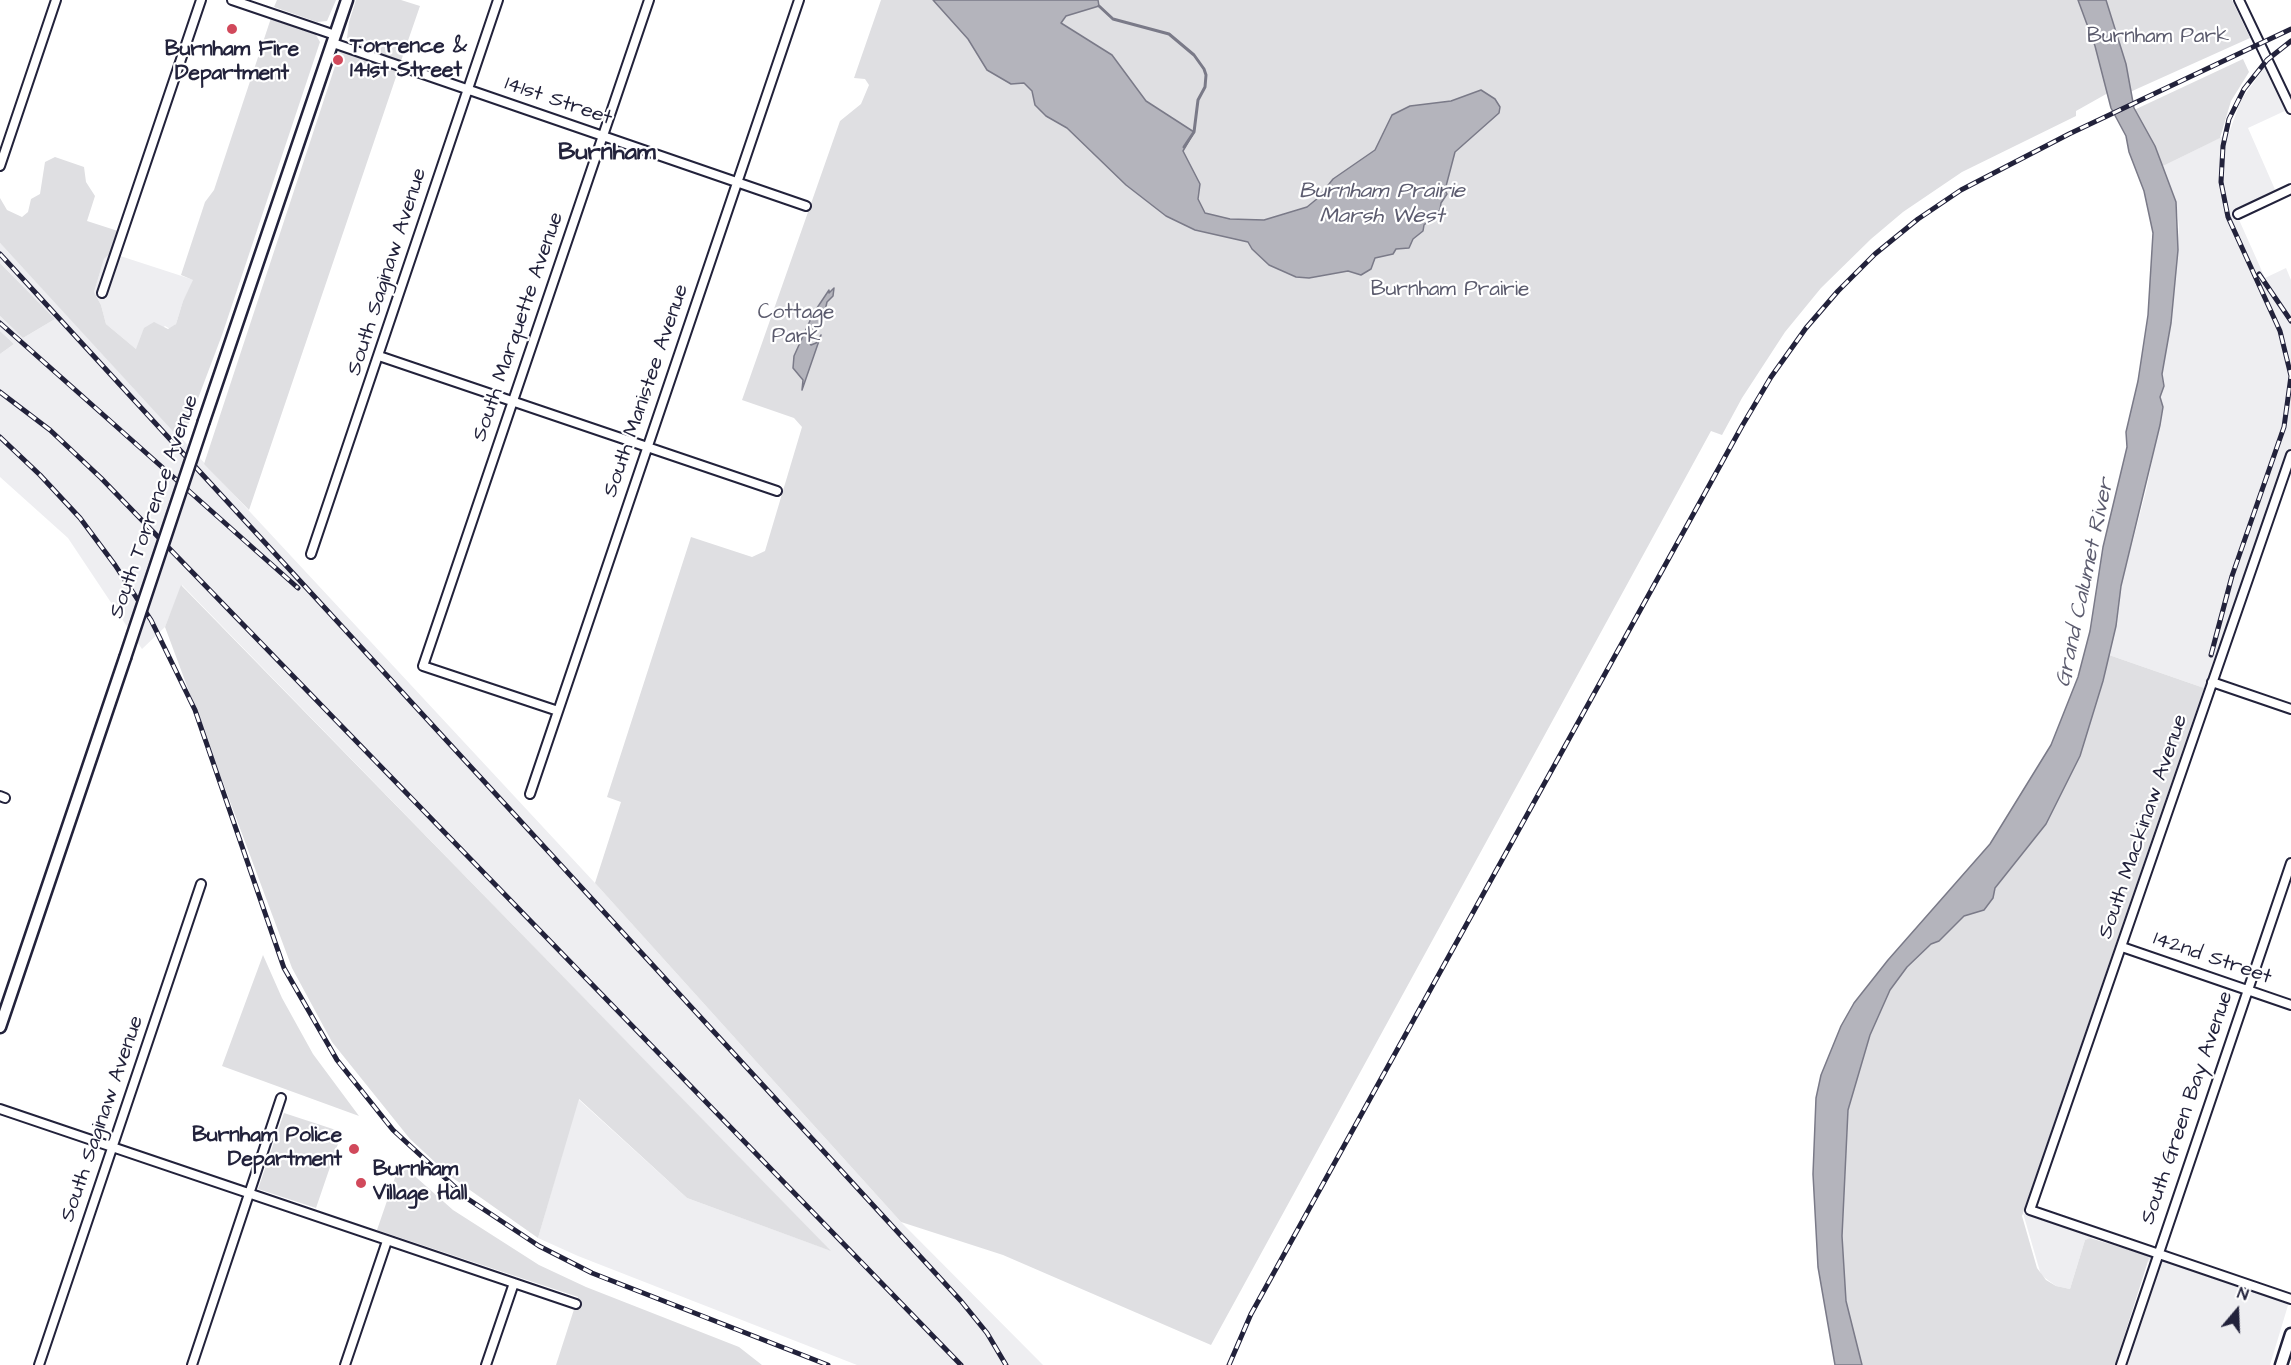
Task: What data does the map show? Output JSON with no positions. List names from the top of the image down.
{
  "streets": {
    "main road": ["South Torrence Avenue"],
    "street": [
      "141st Street",
      "South Saginaw Avenue",
      "South Marquette Avenue",
      "South Manistee Avenue",
      "South Mackinaw Avenue",
      "142nd Street",
      "South Green Bay Avenue"
    ]
  },
  "crossings": [
    ["141st Street", "South Saginaw Avenue"],
    ["141st Street", "South Marquette Avenue"],
    ["141st Street", "South Manistee Avenue"],
    ["141st Street", "South Torrence Avenue"],
    ["South Marquette Avenue", "South Manistee Avenue"],
    ["South Mackinaw Avenue", "142nd Street"],
    ["South Mackinaw Avenue", "South Green Bay Avenue"],
    ["142nd Street", "South Green Bay Avenue"]
  ],
  "districts": ["Burnham"],
  "water": ["Burnham Prairie Marsh West", "Grand Calumet River"],
  "parks": ["Burnham Park", "Burnham Prairie", "Cottage Park"],
  "places": [
    "Burnham Fire Department",
    "Torrence & 141st Street",
    "Burnham Police Department",
    "Burnham Village Hall"
  ],
  "north": "top"
}
